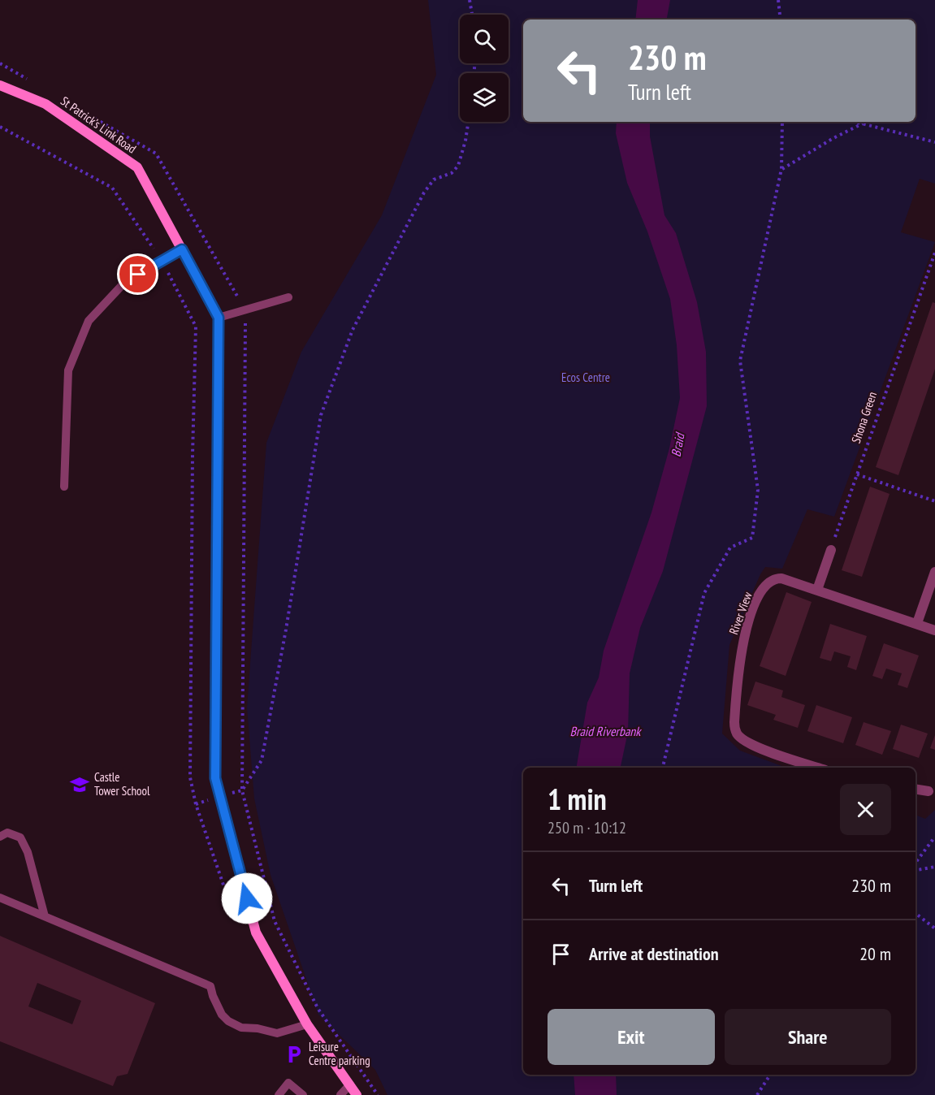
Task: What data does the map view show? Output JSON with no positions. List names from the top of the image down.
{
  "streets": {
    "street": ["St Patrick’s Link Road", "River View"],
    "path": ["Shona Green"]
  },
  "water": ["Braid", "Braid Riverbank"],
  "parks": ["Ecos Centre"],
  "places": {
    "school or university": ["Castle Tower School"],
    "parking": ["Leisure Centre parking"]
  },
  "page": {
    "turn": ["230 m", "Turn left"],
    "heading": ["1 min", "250 m · 10:12"],
    "list": [
      {
        "name": "Turn left",
        "value": "230 m"
      },
      {
        "name": "Arrive at destination",
        "value": "20 m"
      }
    ],
    "buttons": ["Exit", "Share"]
  }
}
